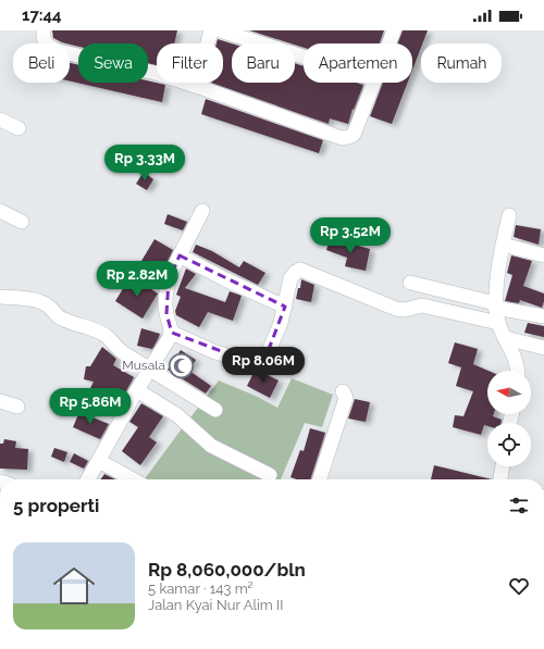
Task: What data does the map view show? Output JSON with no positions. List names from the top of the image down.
{
  "places": {
    "mosque": ["Musala"]
  },
  "north": "left",
  "page": {
    "status": "17:44",
    "chip": [
      "Beli",
      "Sewa",
      "Filter",
      "Baru",
      "Apartemen",
      "Rumah"
    ],
    "price": [
      "Rp 3.33M",
      "Rp 3.52M",
      "Rp 2.82M",
      "Rp 8.06M",
      "Rp 5.86M"
    ],
    "heading": "5 properti",
    "list": [
      {
        "name": "Rp 8,060,000/bln",
        "note": "5 kamar · 143 m² · Jalan Kyai Nur Alim II"
      }
    ]
  }
}
